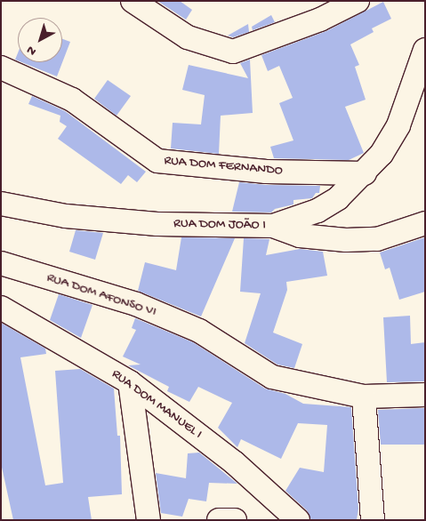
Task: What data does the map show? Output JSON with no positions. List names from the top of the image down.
{
  "streets": {
    "street": [
      "RUA DOM FERNANDO",
      "RUA DOM JOÃO I",
      "RUA DOM AFONSO VI",
      "RUA DOM MANUEL I"
    ]
  },
  "crossings": [
    ["RUA DOM FERNANDO", "RUA DOM JOÃO I"]
  ],
  "north": "bottom left"
}
